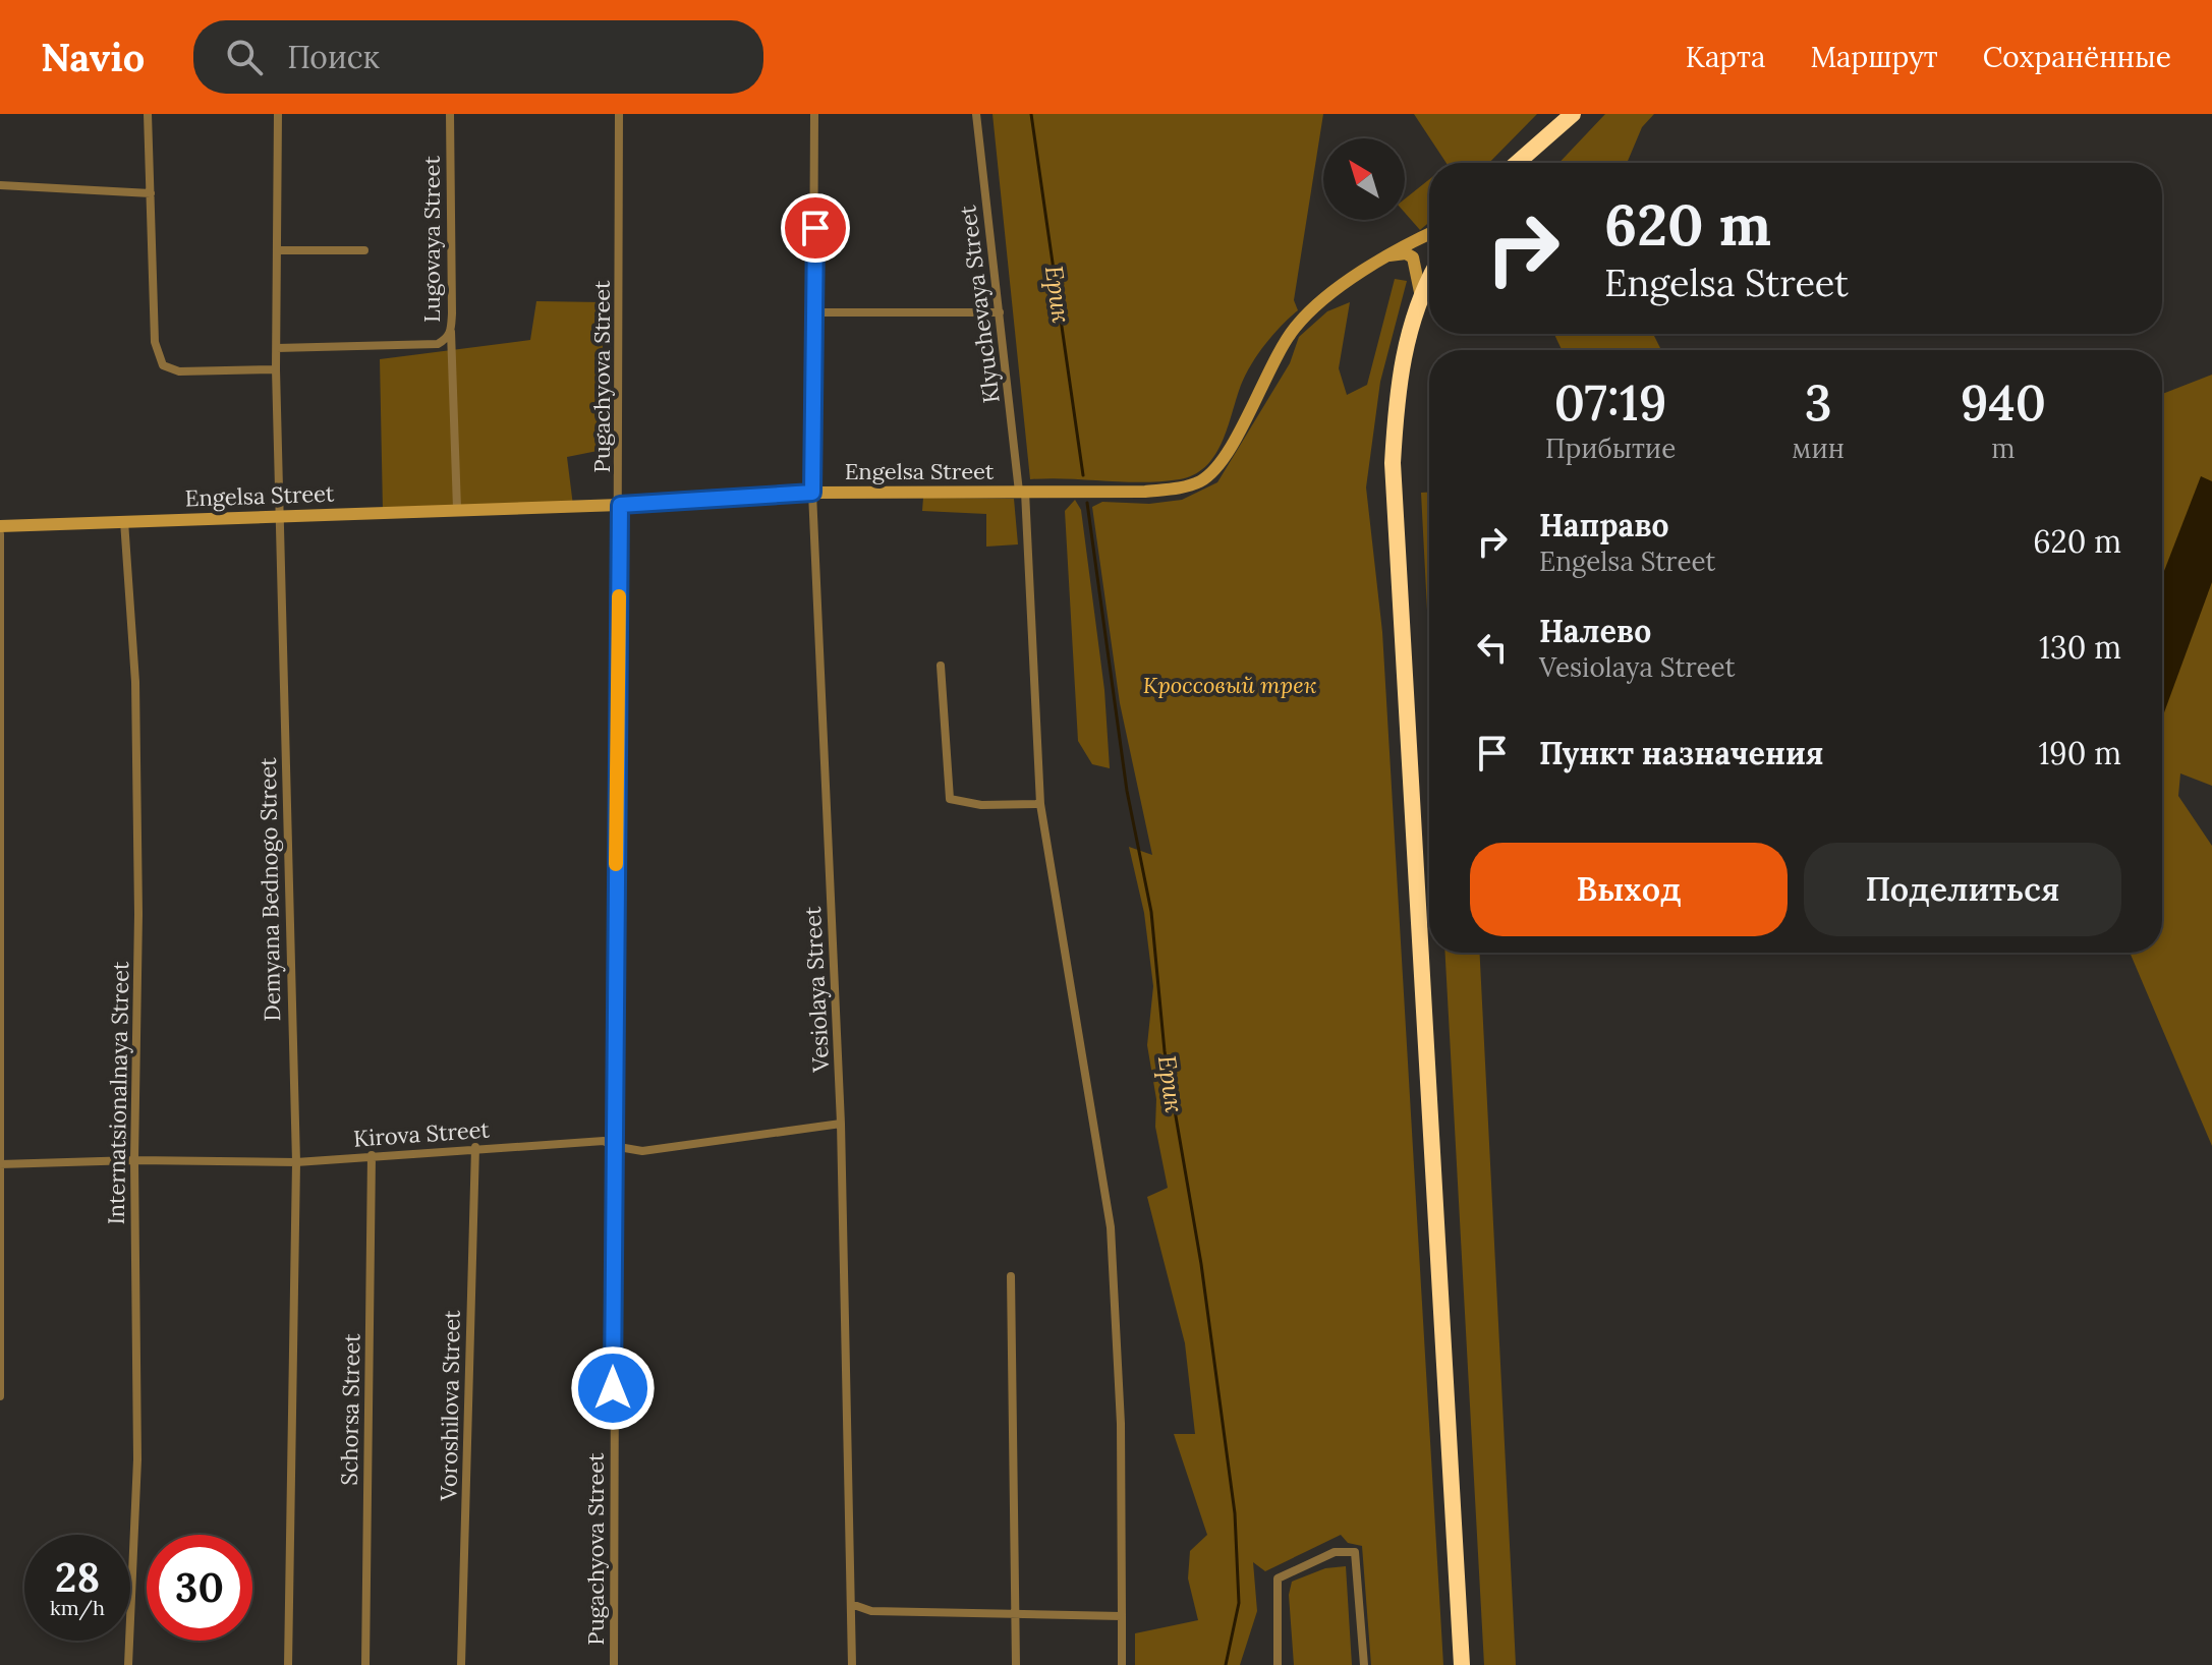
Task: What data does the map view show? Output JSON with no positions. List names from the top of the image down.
{
  "streets": {
    "street": [
      "Lugovaya Street",
      "Klyuchevaya Street",
      "Pugachyova Street",
      "Engelsa Street",
      "Demyana Bednogo Street",
      "Vesiolaya Street",
      "Internatsionalnaya Street",
      "Kirova Street",
      "Voroshilova Street",
      "Schorsa Street"
    ]
  },
  "crossings": [
    ["Lugovaya Street", "Demyana Bednogo Street"],
    ["Klyuchevaya Street", "Engelsa Street"],
    ["Pugachyova Street", "Engelsa Street"],
    ["Pugachyova Street", "Kirova Street"],
    ["Engelsa Street", "Demyana Bednogo Street"],
    ["Engelsa Street", "Vesiolaya Street"],
    ["Engelsa Street", "Internatsionalnaya Street"],
    ["Demyana Bednogo Street", "Kirova Street"],
    ["Vesiolaya Street", "Kirova Street"],
    ["Internatsionalnaya Street", "Kirova Street"],
    ["Kirova Street", "Voroshilova Street"],
    ["Kirova Street", "Schorsa Street"]
  ],
  "water": ["Ерик"],
  "parks": ["Кроссовый трек"],
  "north": "top left",
  "page": {
    "header": "Navio",
    "search": "Поиск",
    "nav": ["Карта", "Маршрут", "Сохранённые"],
    "turn": ["620 m", "Engelsa Street"],
    "eta": [
      "07:19",
      "Прибытие",
      "3",
      "мин",
      "940",
      "m"
    ],
    "list": [
      {
        "name": "Направо",
        "note": "Engelsa Street",
        "value": "620 m"
      },
      {
        "name": "Налево",
        "note": "Vesiolaya Street",
        "value": "130 m"
      },
      {
        "name": "Пункт назначения",
        "value": "190 m"
      }
    ],
    "buttons": ["Выход", "Поделиться"],
    "speed": "28 km/h",
    "limit": "30"
  }
}
